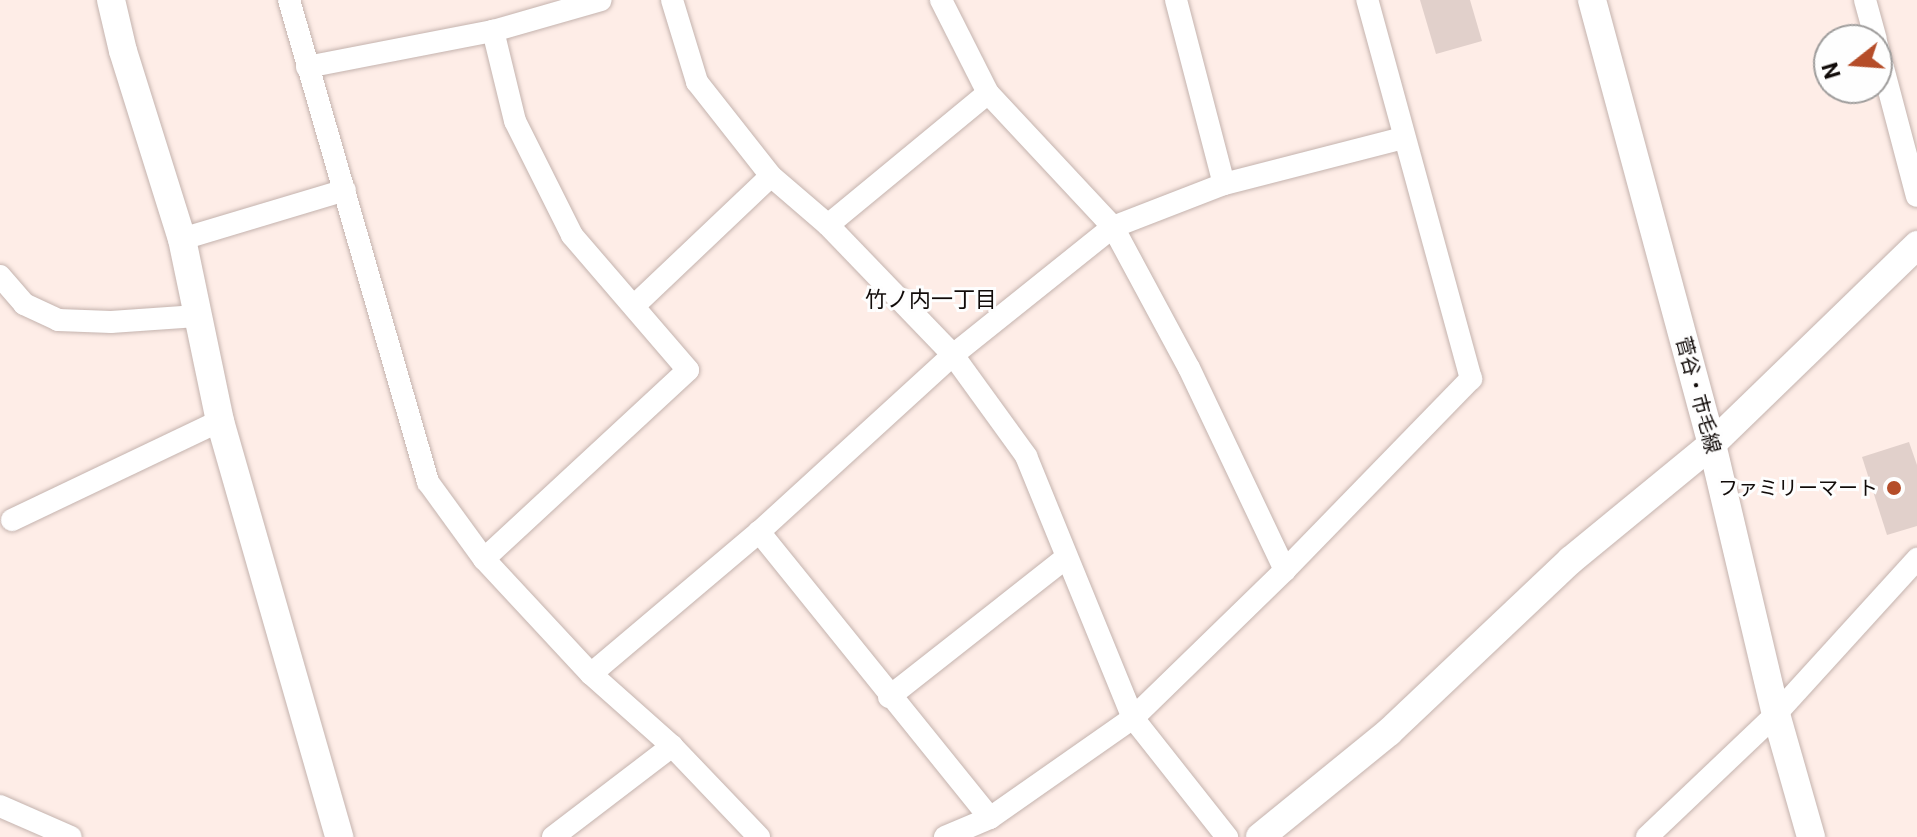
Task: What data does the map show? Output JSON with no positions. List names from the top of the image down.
{
  "streets": {
    "street": ["菅谷・市毛線"]
  },
  "districts": ["竹ノ内一丁目"],
  "places": ["ファミリーマート"],
  "north": "left"
}
